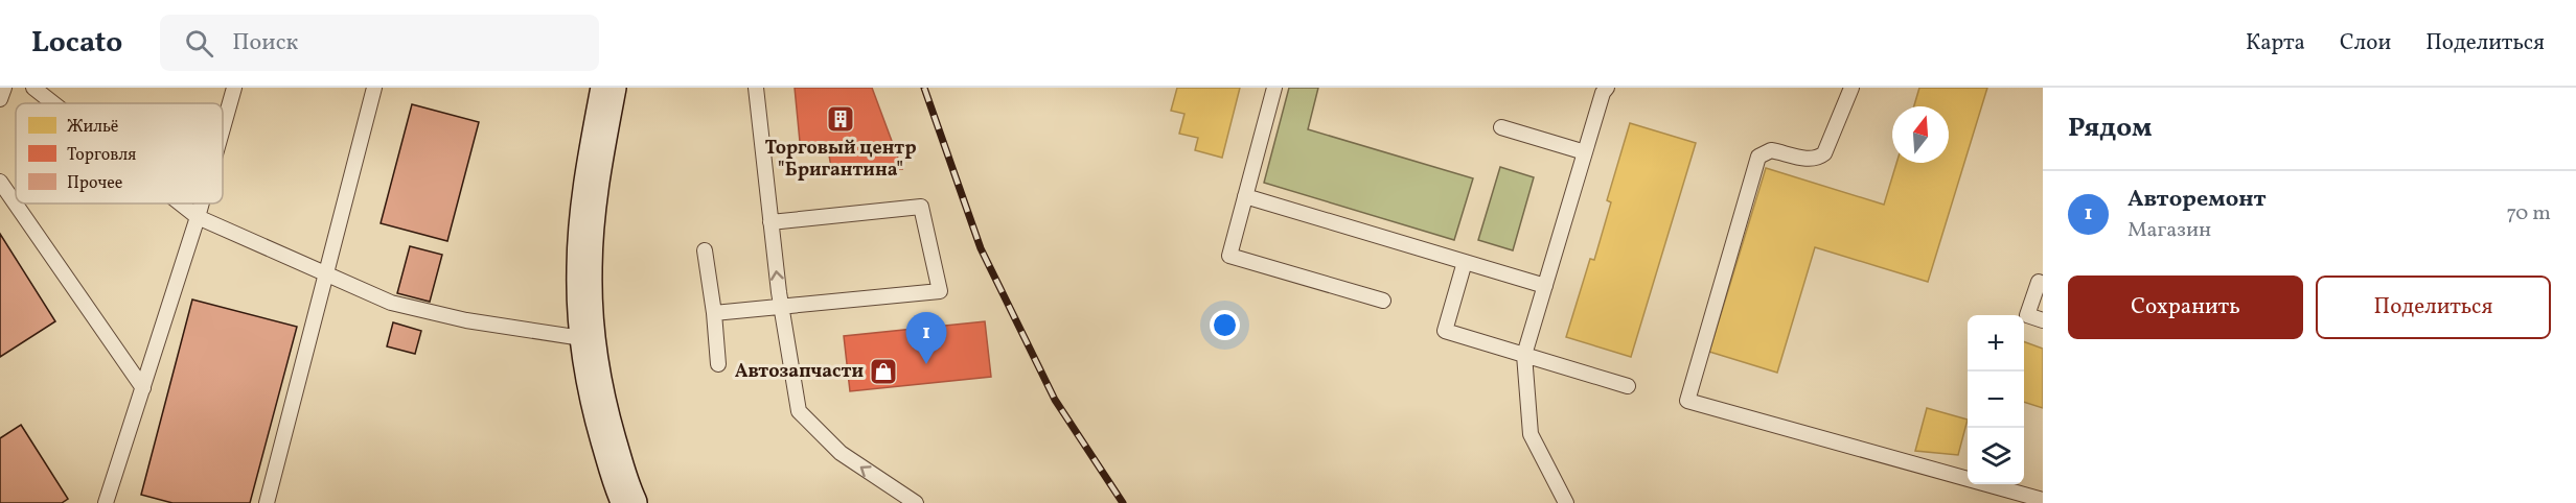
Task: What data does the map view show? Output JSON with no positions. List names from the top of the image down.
{
  "places": {
    "building": ["Торговый центр \"Бригантина\""],
    "shop": ["Автозапчасти"]
  },
  "legend": ["Жильё", "Торговля", "Прочее"],
  "north": "top",
  "page": {
    "header": "Locato",
    "search": "Поиск",
    "nav": ["Карта", "Слои", "Поделиться"],
    "heading": "Рядом",
    "list": [
      {
        "mark": "1",
        "name": "Авторемонт",
        "note": "Магазин",
        "value": "70 m"
      }
    ],
    "buttons": ["Сохранить", "Поделиться"],
    "pins": "1",
    "map_buttons": ["+", "−"]
  }
}
